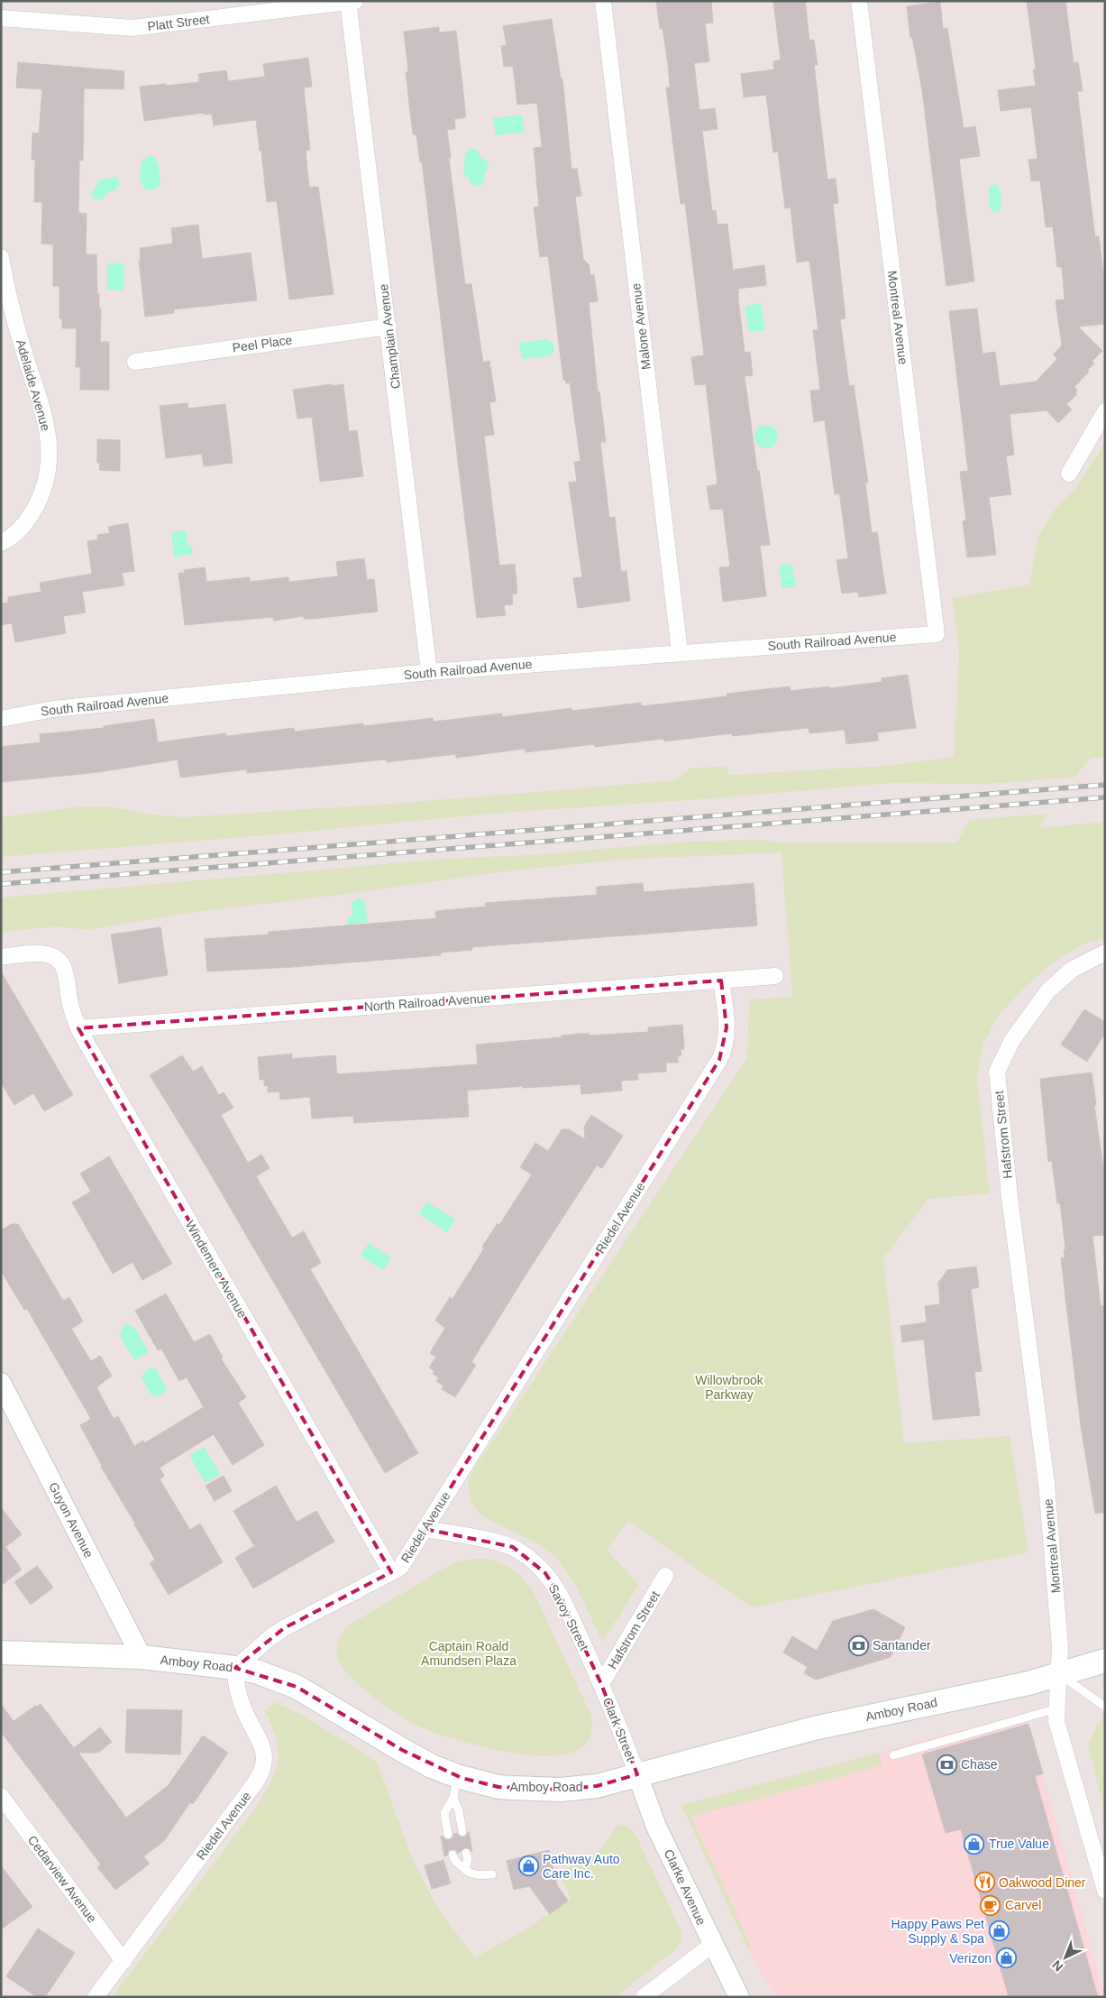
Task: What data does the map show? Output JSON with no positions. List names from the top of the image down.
{
  "streets": {
    "main road": ["Amboy Road"],
    "street": [
      "Platt Street",
      "Montreal Avenue",
      "Malone Avenue",
      "Champlain Avenue",
      "Peel Place",
      "Adelaide Avenue",
      "South Railroad Avenue",
      "North Railroad Avenue",
      "Hafstrom Street",
      "Riedel Avenue",
      "Windemere Avenue",
      "Guyon Avenue",
      "Savoy Street",
      "Clark Street",
      "Cedarview Avenue",
      "Clarke Avenue"
    ]
  },
  "crossings": [
    ["Platt Street", "Champlain Avenue"],
    ["Montreal Avenue", "South Railroad Avenue"],
    ["Montreal Avenue", "Hafstrom Street"],
    ["Montreal Avenue", "Amboy Road"],
    ["Malone Avenue", "South Railroad Avenue"],
    ["Champlain Avenue", "Peel Place"],
    ["Champlain Avenue", "South Railroad Avenue"],
    ["North Railroad Avenue", "Riedel Avenue"],
    ["North Railroad Avenue", "Windemere Avenue"],
    ["Hafstrom Street", "Savoy Street"],
    ["Hafstrom Street", "Clark Street"],
    ["Riedel Avenue", "Windemere Avenue"],
    ["Riedel Avenue", "Savoy Street"],
    ["Riedel Avenue", "Amboy Road"],
    ["Riedel Avenue", "Cedarview Avenue"],
    ["Guyon Avenue", "Amboy Road"],
    ["Savoy Street", "Clark Street"],
    ["Amboy Road", "Clark Street"],
    ["Amboy Road", "Clarke Avenue"],
    ["Clark Street", "Clarke Avenue"]
  ],
  "parks": ["Willowbrook Parkway", "Captain Roald Amundsen Plaza"],
  "places": {
    "bank": ["Santander", "Chase"],
    "shop": [
      "True Value",
      "Pathway Auto Care Inc.",
      "Happy Paws Pet Supply & Spa",
      "Verizon"
    ],
    "restaurant": ["Oakwood Diner"],
    "cafe": ["Carvel"]
  },
  "north": "bottom left"
}
